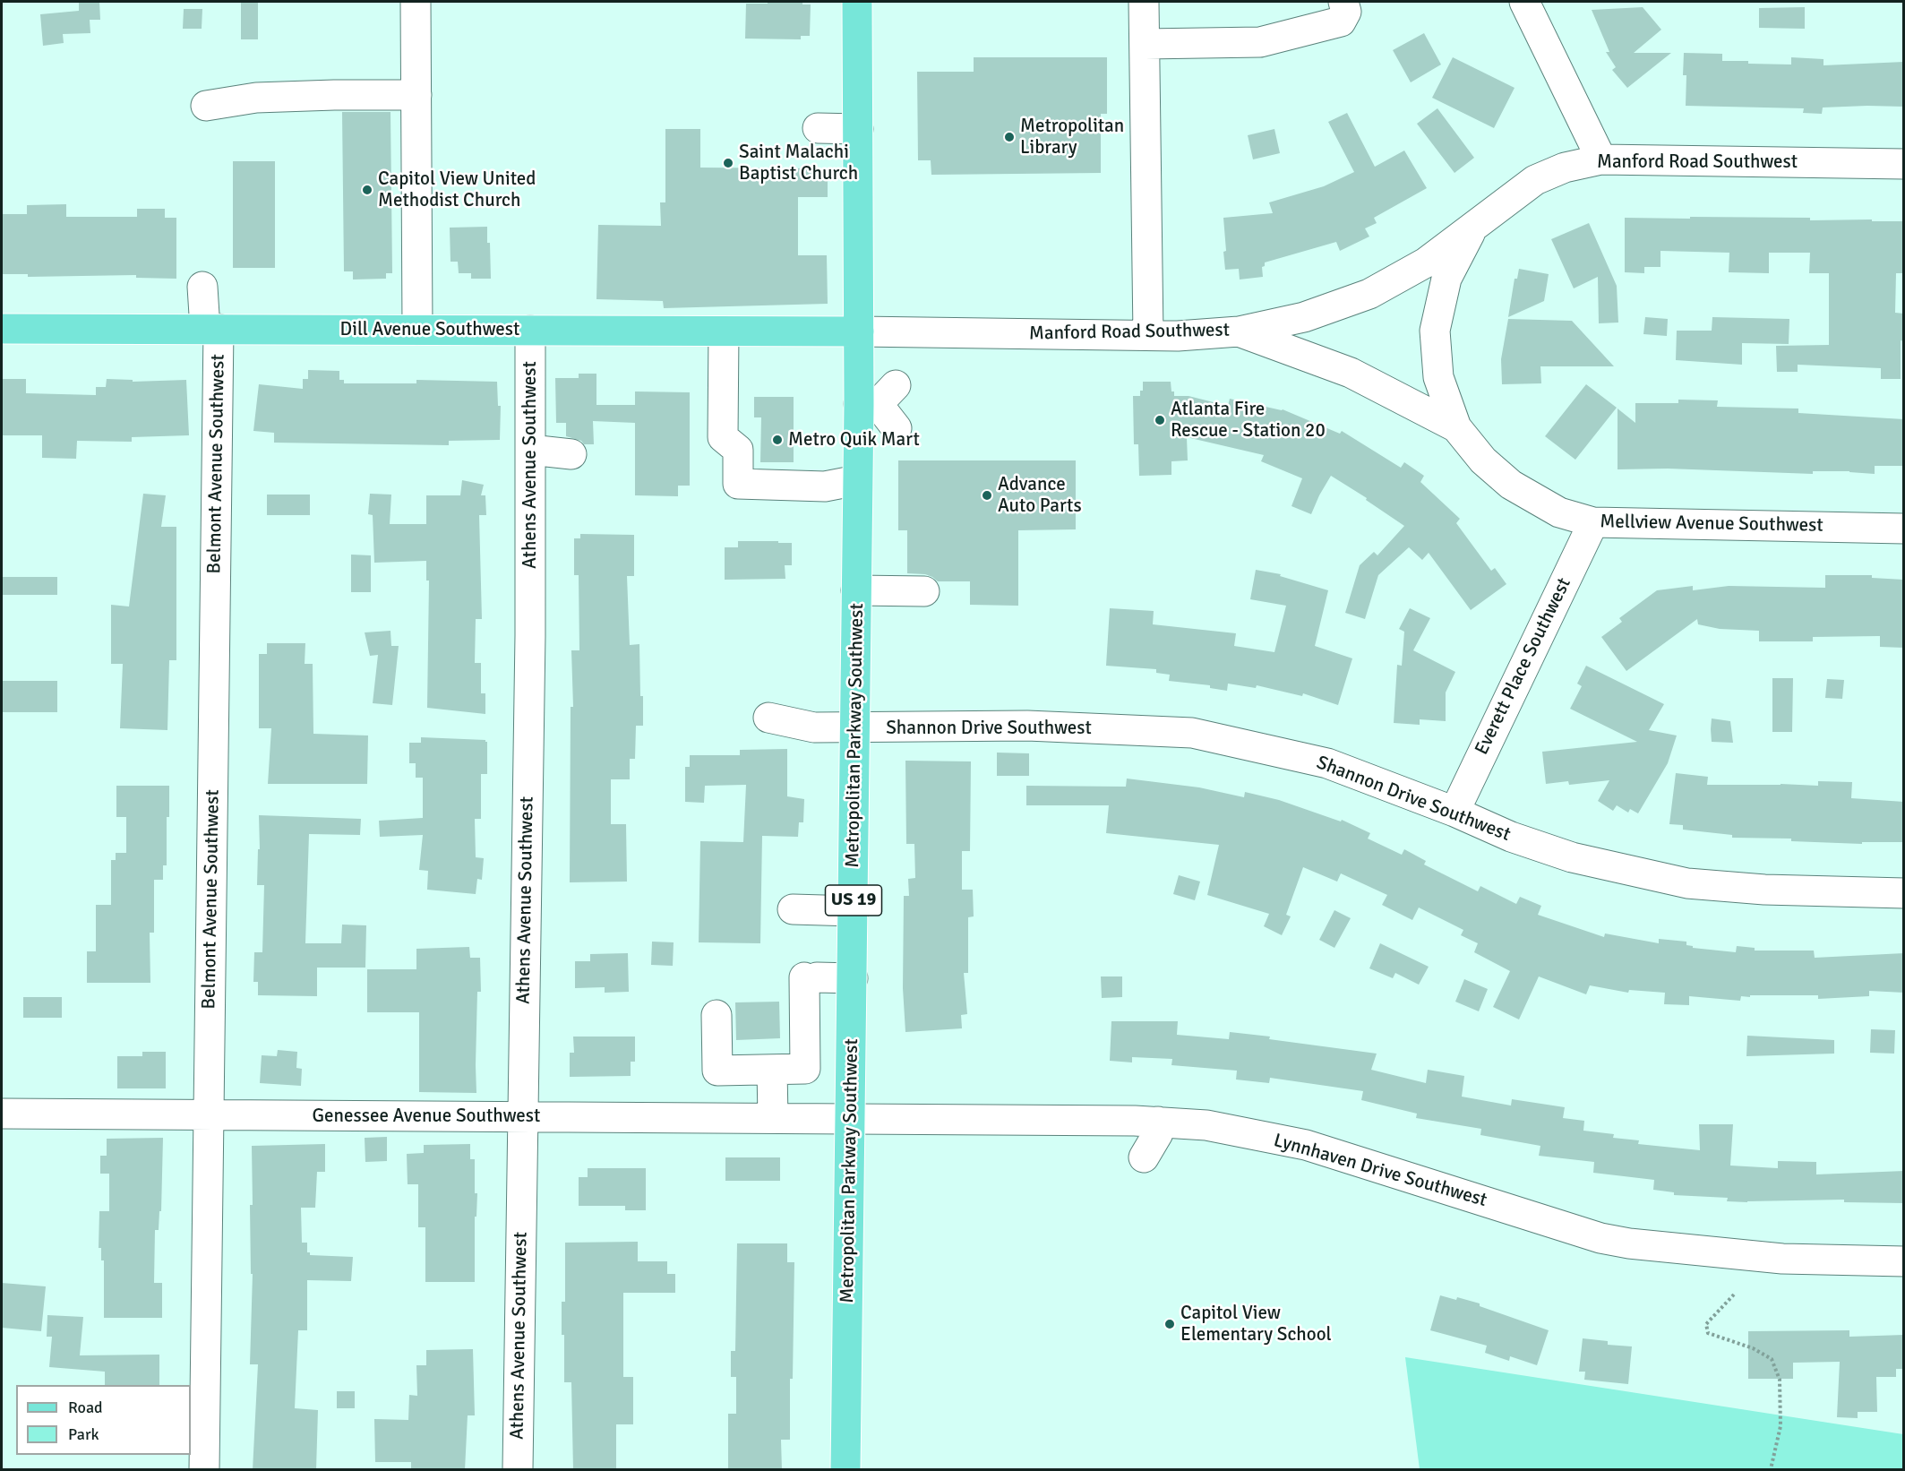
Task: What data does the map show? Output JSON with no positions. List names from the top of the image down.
{
  "streets": {
    "main road": ["Dill Avenue Southwest", "Metropolitan Parkway Southwest", "US 19"],
    "street": [
      "Manford Road Southwest",
      "Belmont Avenue Southwest",
      "Athens Avenue Southwest",
      "Mellview Avenue Southwest",
      "Everett Place Southwest",
      "Shannon Drive Southwest",
      "Genessee Avenue Southwest",
      "Lynnhaven Drive Southwest"
    ]
  },
  "crossings": [
    ["Manford Road Southwest", "Dill Avenue Southwest"],
    ["Manford Road Southwest", "Mellview Avenue Southwest"],
    ["Manford Road Southwest", "Metropolitan Parkway Southwest"],
    ["Dill Avenue Southwest", "Belmont Avenue Southwest"],
    ["Dill Avenue Southwest", "Athens Avenue Southwest"],
    ["Dill Avenue Southwest", "Metropolitan Parkway Southwest"],
    ["Belmont Avenue Southwest", "Genessee Avenue Southwest"],
    ["Athens Avenue Southwest", "Genessee Avenue Southwest"],
    ["Mellview Avenue Southwest", "Everett Place Southwest"],
    ["Everett Place Southwest", "Shannon Drive Southwest"],
    ["Shannon Drive Southwest", "Metropolitan Parkway Southwest"],
    ["Metropolitan Parkway Southwest", "Genessee Avenue Southwest"],
    ["Metropolitan Parkway Southwest", "Lynnhaven Drive Southwest"],
    ["Genessee Avenue Southwest", "Lynnhaven Drive Southwest"]
  ],
  "places": [
    "Metropolitan Library",
    "Saint Malachi Baptist Church",
    "Capitol View United Methodist Church",
    "Atlanta Fire Rescue - Station 20",
    "Metro Quik Mart",
    "Advance Auto Parts",
    "Capitol View Elementary School"
  ],
  "legend": ["Road", "Park"]
}
